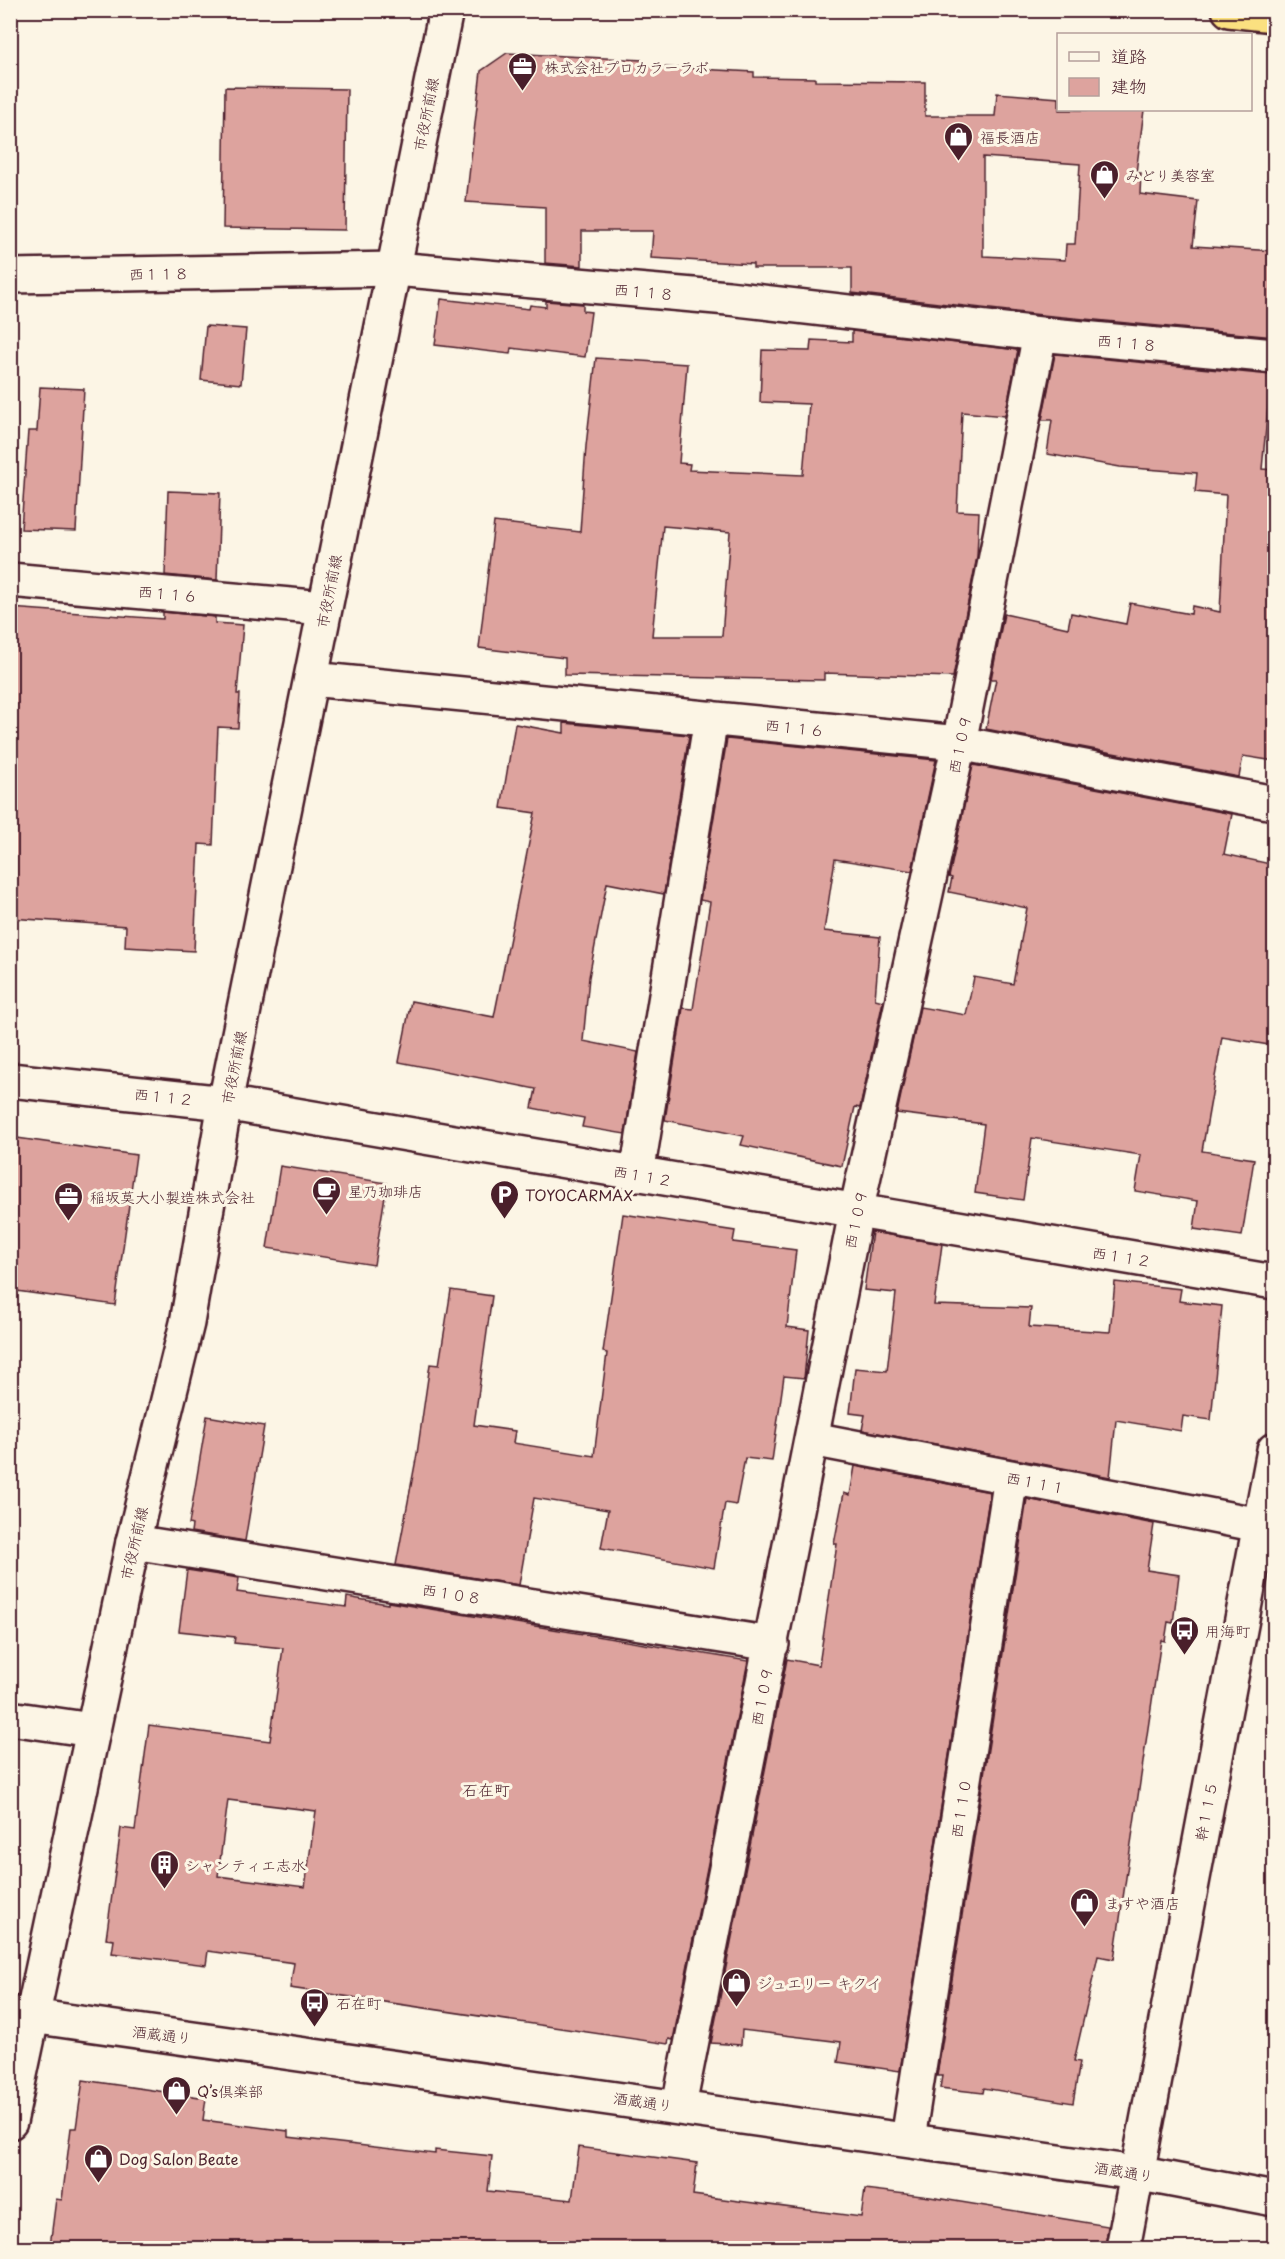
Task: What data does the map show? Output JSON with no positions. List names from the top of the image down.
{
  "streets": {
    "street": [
      "市役所前線",
      "西１１８",
      "西１１６",
      "西１０９",
      "西１１２",
      "西１１１",
      "西１０８",
      "西１１０",
      "幹１１５",
      "酒蔵通り"
    ]
  },
  "crossings": [
    ["市役所前線", "西１１８"],
    ["市役所前線", "西１１６"],
    ["市役所前線", "西１１２"],
    ["市役所前線", "西１０８"],
    ["市役所前線", "酒蔵通り"],
    ["西１１８", "西１０９"],
    ["西１１６", "西１０９"],
    ["西１０９", "西１１２"],
    ["西１０９", "西１１１"],
    ["西１０９", "西１０８"],
    ["西１０９", "酒蔵通り"],
    ["西１１１", "西１１０"],
    ["西１１１", "幹１１５"],
    ["西１１０", "酒蔵通り"],
    ["幹１１５", "酒蔵通り"]
  ],
  "districts": ["石在町"],
  "places": {
    "office": ["株式会社プロカラーラボ", "稲坂莫大小製造株式会社"],
    "shop": [
      "福長酒店",
      "みどり美容室",
      "ますや酒店",
      "ジュエリー キクイ",
      "Q’s倶楽部",
      "Dog Salon Beate"
    ],
    "cafe": ["星乃珈琲店"],
    "parking": ["TOYOCARMAX"],
    "bus stop": ["用海町", "石在町"],
    "building": ["シャンティエ志水"]
  },
  "legend": ["道路", "建物"]
}
